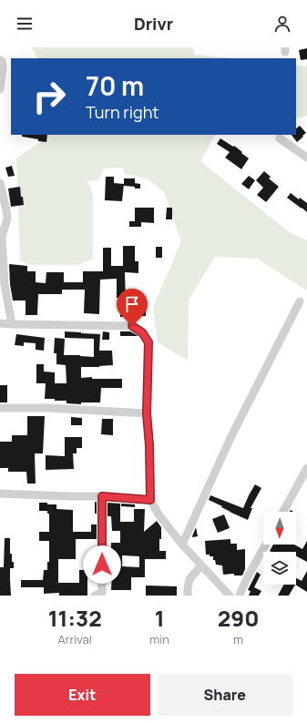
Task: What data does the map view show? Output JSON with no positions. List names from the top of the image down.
{
  "north": "bottom",
  "page": {
    "header": "Drivr",
    "turn": ["70 m", "Turn right"],
    "eta": [
      "11:32",
      "Arrival",
      "1",
      "min",
      "290",
      "m"
    ],
    "buttons": ["Exit", "Share"]
  }
}
